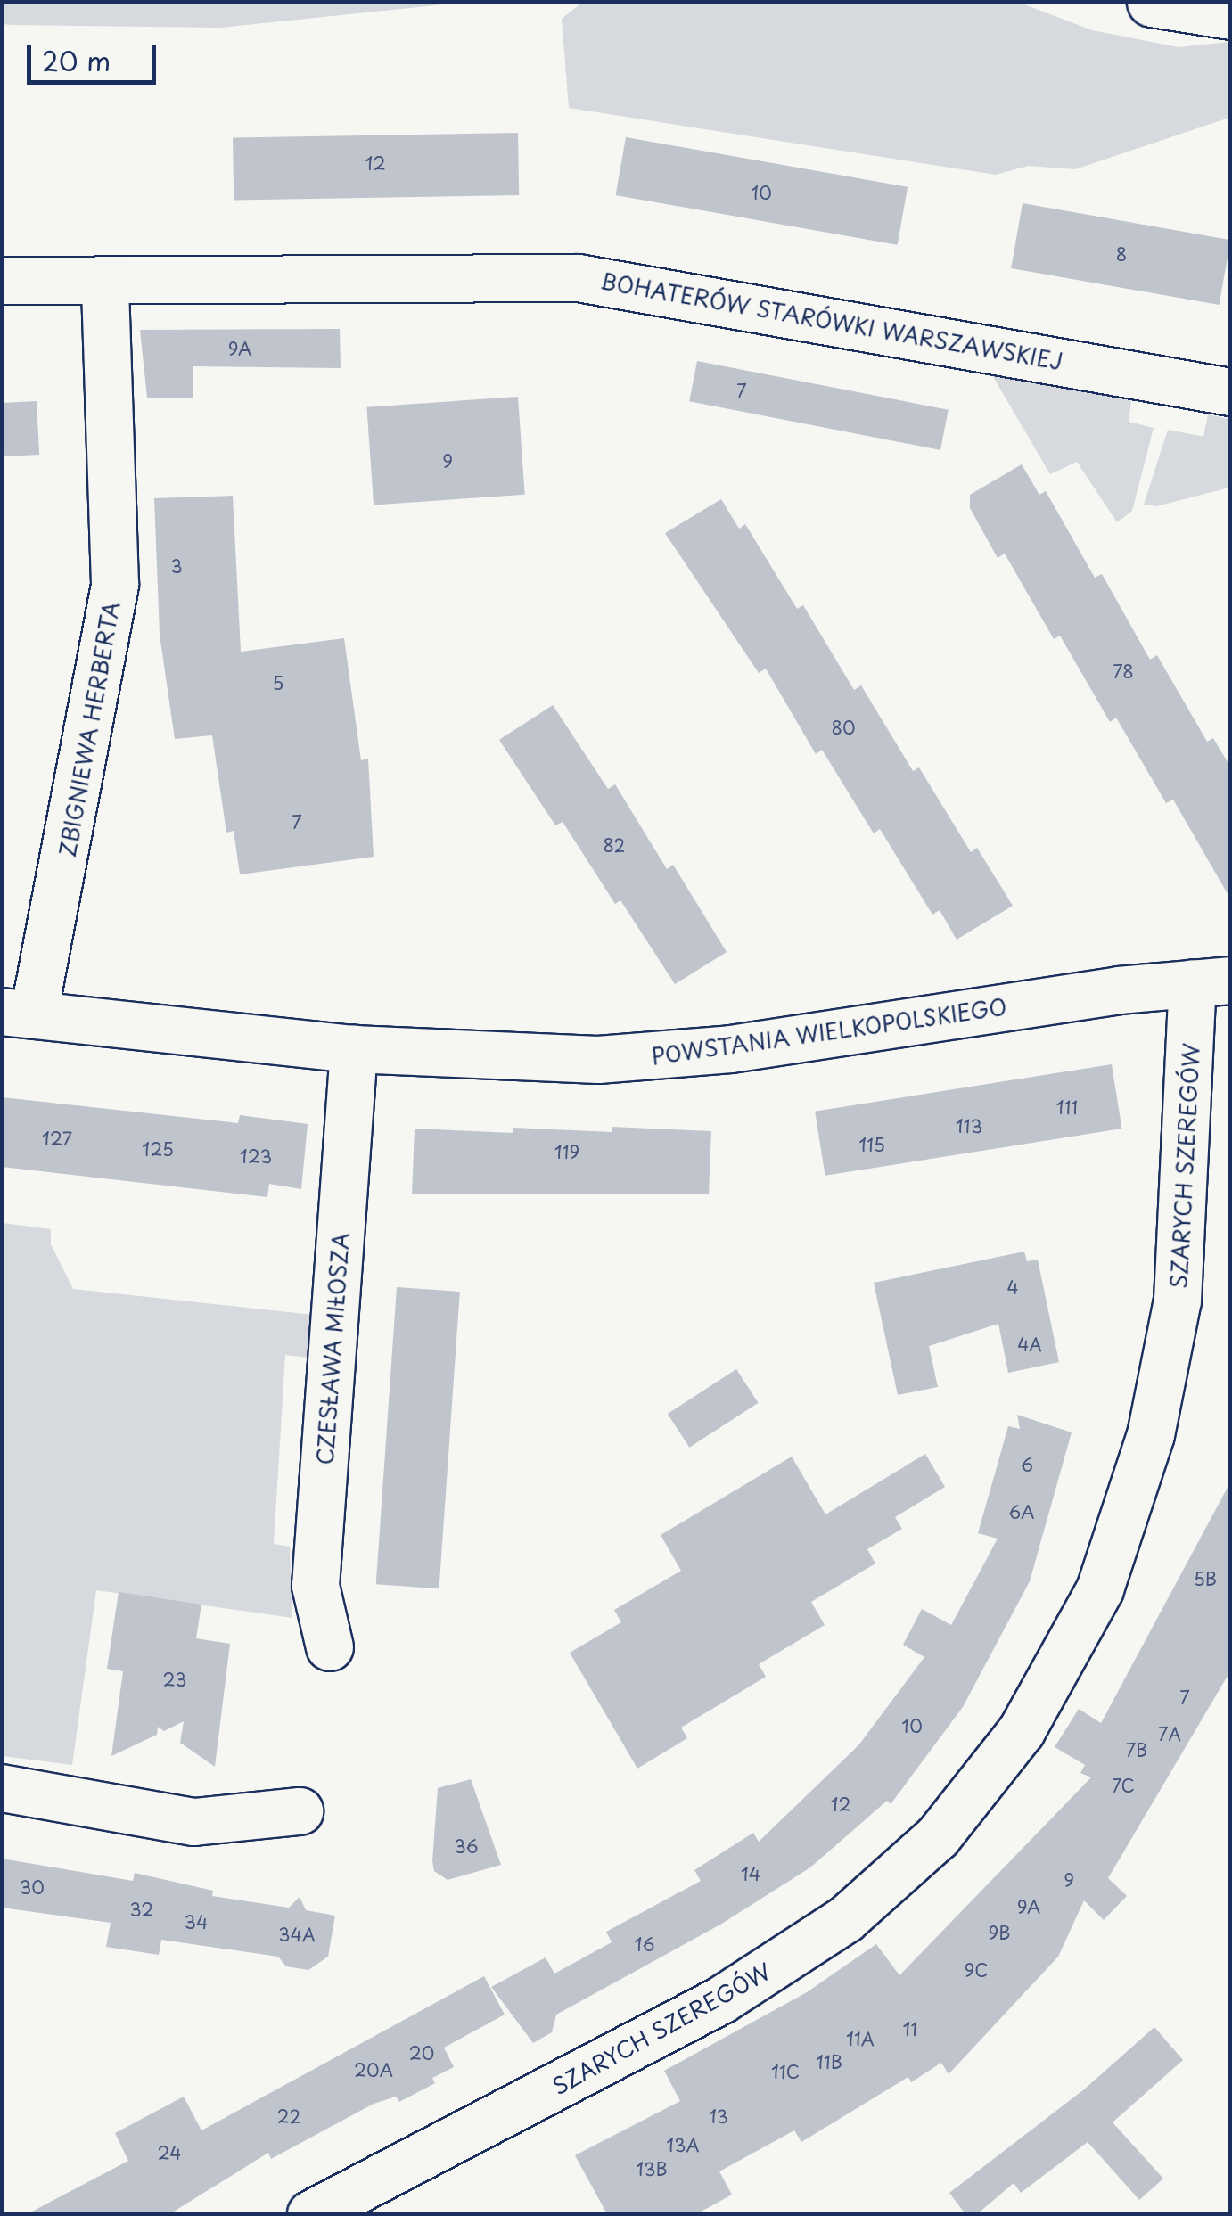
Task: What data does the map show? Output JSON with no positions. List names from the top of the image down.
{
  "streets": {
    "street": [
      "BOHATERÓW STARÓWKI WARSZAWSKIEJ",
      "ZBIGNIEWA HERBERTA",
      "POWSTANIA WIELKOPOLSKIEGO",
      "SZARYCH SZEREGÓW",
      "CZESŁAWA MIŁOSZA"
    ]
  },
  "crossings": [
    ["BOHATERÓW STARÓWKI WARSZAWSKIEJ", "ZBIGNIEWA HERBERTA"],
    ["ZBIGNIEWA HERBERTA", "POWSTANIA WIELKOPOLSKIEGO"],
    ["POWSTANIA WIELKOPOLSKIEGO", "SZARYCH SZEREGÓW"],
    ["POWSTANIA WIELKOPOLSKIEGO", "CZESŁAWA MIŁOSZA"]
  ],
  "house_numbers": [
    "12",
    "10",
    "8",
    "9A",
    "7",
    "9",
    "3",
    "78",
    "5",
    "80",
    "7",
    "82",
    "111",
    "113",
    "127",
    "115",
    "125",
    "119",
    "123",
    "4",
    "4A",
    "6",
    "6A",
    "5B",
    "23",
    "7",
    "10",
    "7A",
    "7B",
    "7C",
    "12",
    "36",
    "14",
    "9",
    "30",
    "9A",
    "32",
    "34",
    "9B",
    "34A",
    "16",
    "9C",
    "11",
    "11A",
    "20",
    "11B",
    "20A",
    "11C",
    "22",
    "13",
    "13A",
    "24",
    "13B"
  ],
  "scale_bar": "20 m"
}
